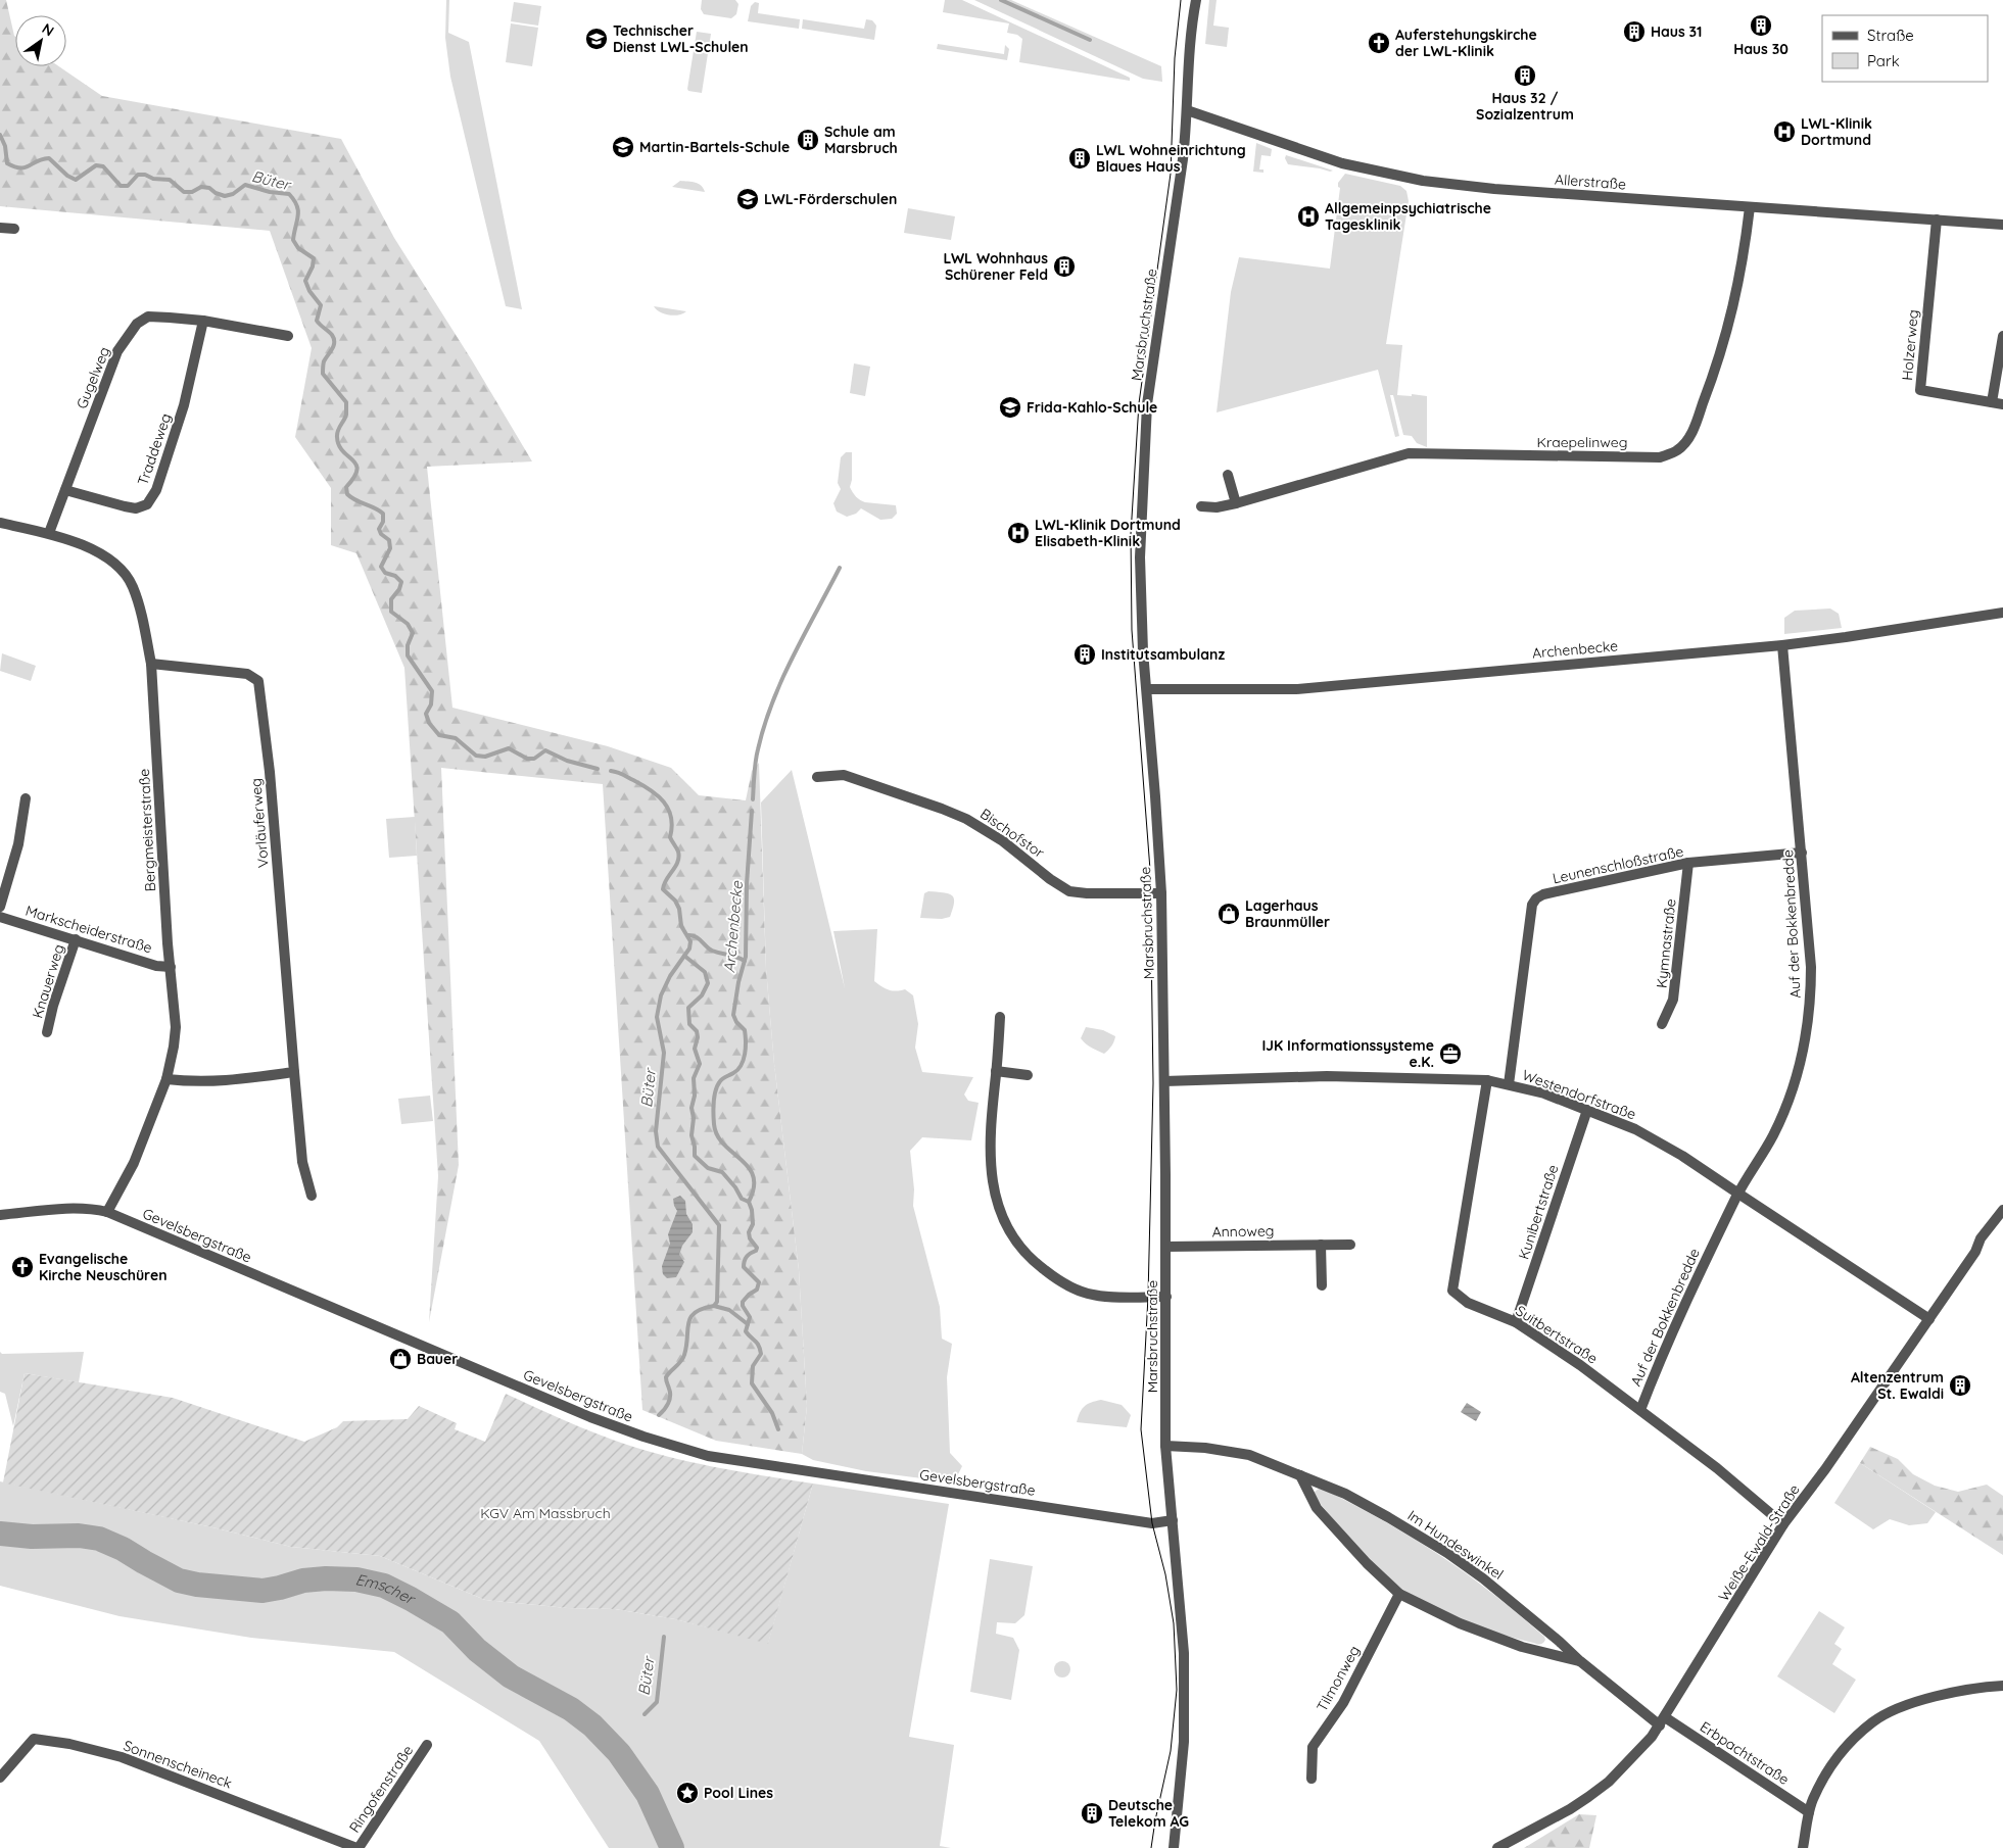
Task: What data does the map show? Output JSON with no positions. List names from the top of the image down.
{
  "streets": {
    "street": [
      "Allerstraße",
      "Marsbruchstraße",
      "Holzerweg",
      "Gugelweg",
      "Kraepelinweg",
      "Traddeweg",
      "Archenbecke",
      "Vorläuferweg",
      "Bergmeisterstraße",
      "Bischofstor",
      "Leunenschloßstraße",
      "Auf der Bokkenbredde",
      "Markscheiderstraße",
      "Kymnastraße",
      "Knauerweg",
      "Westendorfstraße",
      "Kunibertstraße",
      "Annoweg",
      "Gevelsbergstraße",
      "Suitbertstraße",
      "Weiße-Ewald-Straße",
      "Im Hundeswinkel",
      "Tilmonweg",
      "Erbpachtstraße",
      "Sonnenscheineck",
      "Ringofenstraße"
    ]
  },
  "crossings": [
    ["Allerstraße", "Marsbruchstraße"],
    ["Allerstraße", "Holzerweg"],
    ["Allerstraße", "Kraepelinweg"],
    ["Marsbruchstraße", "Archenbecke"],
    ["Marsbruchstraße", "Bischofstor"],
    ["Marsbruchstraße", "Westendorfstraße"],
    ["Marsbruchstraße", "Annoweg"],
    ["Marsbruchstraße", "Gevelsbergstraße"],
    ["Marsbruchstraße", "Im Hundeswinkel"],
    ["Gugelweg", "Traddeweg"],
    ["Gugelweg", "Bergmeisterstraße"],
    ["Archenbecke", "Auf der Bokkenbredde"],
    ["Vorläuferweg", "Bergmeisterstraße"],
    ["Bergmeisterstraße", "Markscheiderstraße"],
    ["Bergmeisterstraße", "Gevelsbergstraße"],
    ["Leunenschloßstraße", "Auf der Bokkenbredde"],
    ["Leunenschloßstraße", "Kymnastraße"],
    ["Leunenschloßstraße", "Westendorfstraße"],
    ["Auf der Bokkenbredde", "Westendorfstraße"],
    ["Auf der Bokkenbredde", "Suitbertstraße"],
    ["Markscheiderstraße", "Knauerweg"],
    ["Westendorfstraße", "Kunibertstraße"],
    ["Westendorfstraße", "Suitbertstraße"],
    ["Westendorfstraße", "Weiße-Ewald-Straße"],
    ["Kunibertstraße", "Suitbertstraße"],
    ["Suitbertstraße", "Weiße-Ewald-Straße"],
    ["Weiße-Ewald-Straße", "Im Hundeswinkel"],
    ["Weiße-Ewald-Straße", "Erbpachtstraße"],
    ["Im Hundeswinkel", "Tilmonweg"],
    ["Im Hundeswinkel", "Erbpachtstraße"],
    ["Sonnenscheineck", "Ringofenstraße"]
  ],
  "water": ["Büter", "Archenbecke", "Emscher"],
  "parks": ["KGV Am Massbruch"],
  "places": {
    "building": [
      "Haus 30",
      "Haus 31",
      "Haus 32 / Sozialzentrum",
      "Schule am Marsbruch",
      "LWL Wohneinrichtung Blaues Haus",
      "LWL Wohnhaus Schürener Feld",
      "Institutsambulanz",
      "Altenzentrum St. Ewaldi",
      "Deutsche Telekom AG"
    ],
    "school or university": [
      "Technischer Dienst LWL-Schulen",
      "Martin-Bartels-Schule",
      "LWL-Förderschulen",
      "Frida-Kahlo-Schule"
    ],
    "church": ["Auferstehungskirche der LWL-Klinik", "Evangelische Kirche Neuschüren"],
    "hospital": ["LWL-Klinik Dortmund", "Allgemeinpsychiatrische Tagesklinik", "LWL-Klinik Dortmund Elisabeth-Klinik"],
    "shop": ["Lagerhaus Braunmüller", "Bauer"],
    "office": ["IJK Informationssysteme e.K."],
    "place": ["Pool Lines"]
  },
  "legend": ["Straße", "Park"],
  "north": "top right"
}
